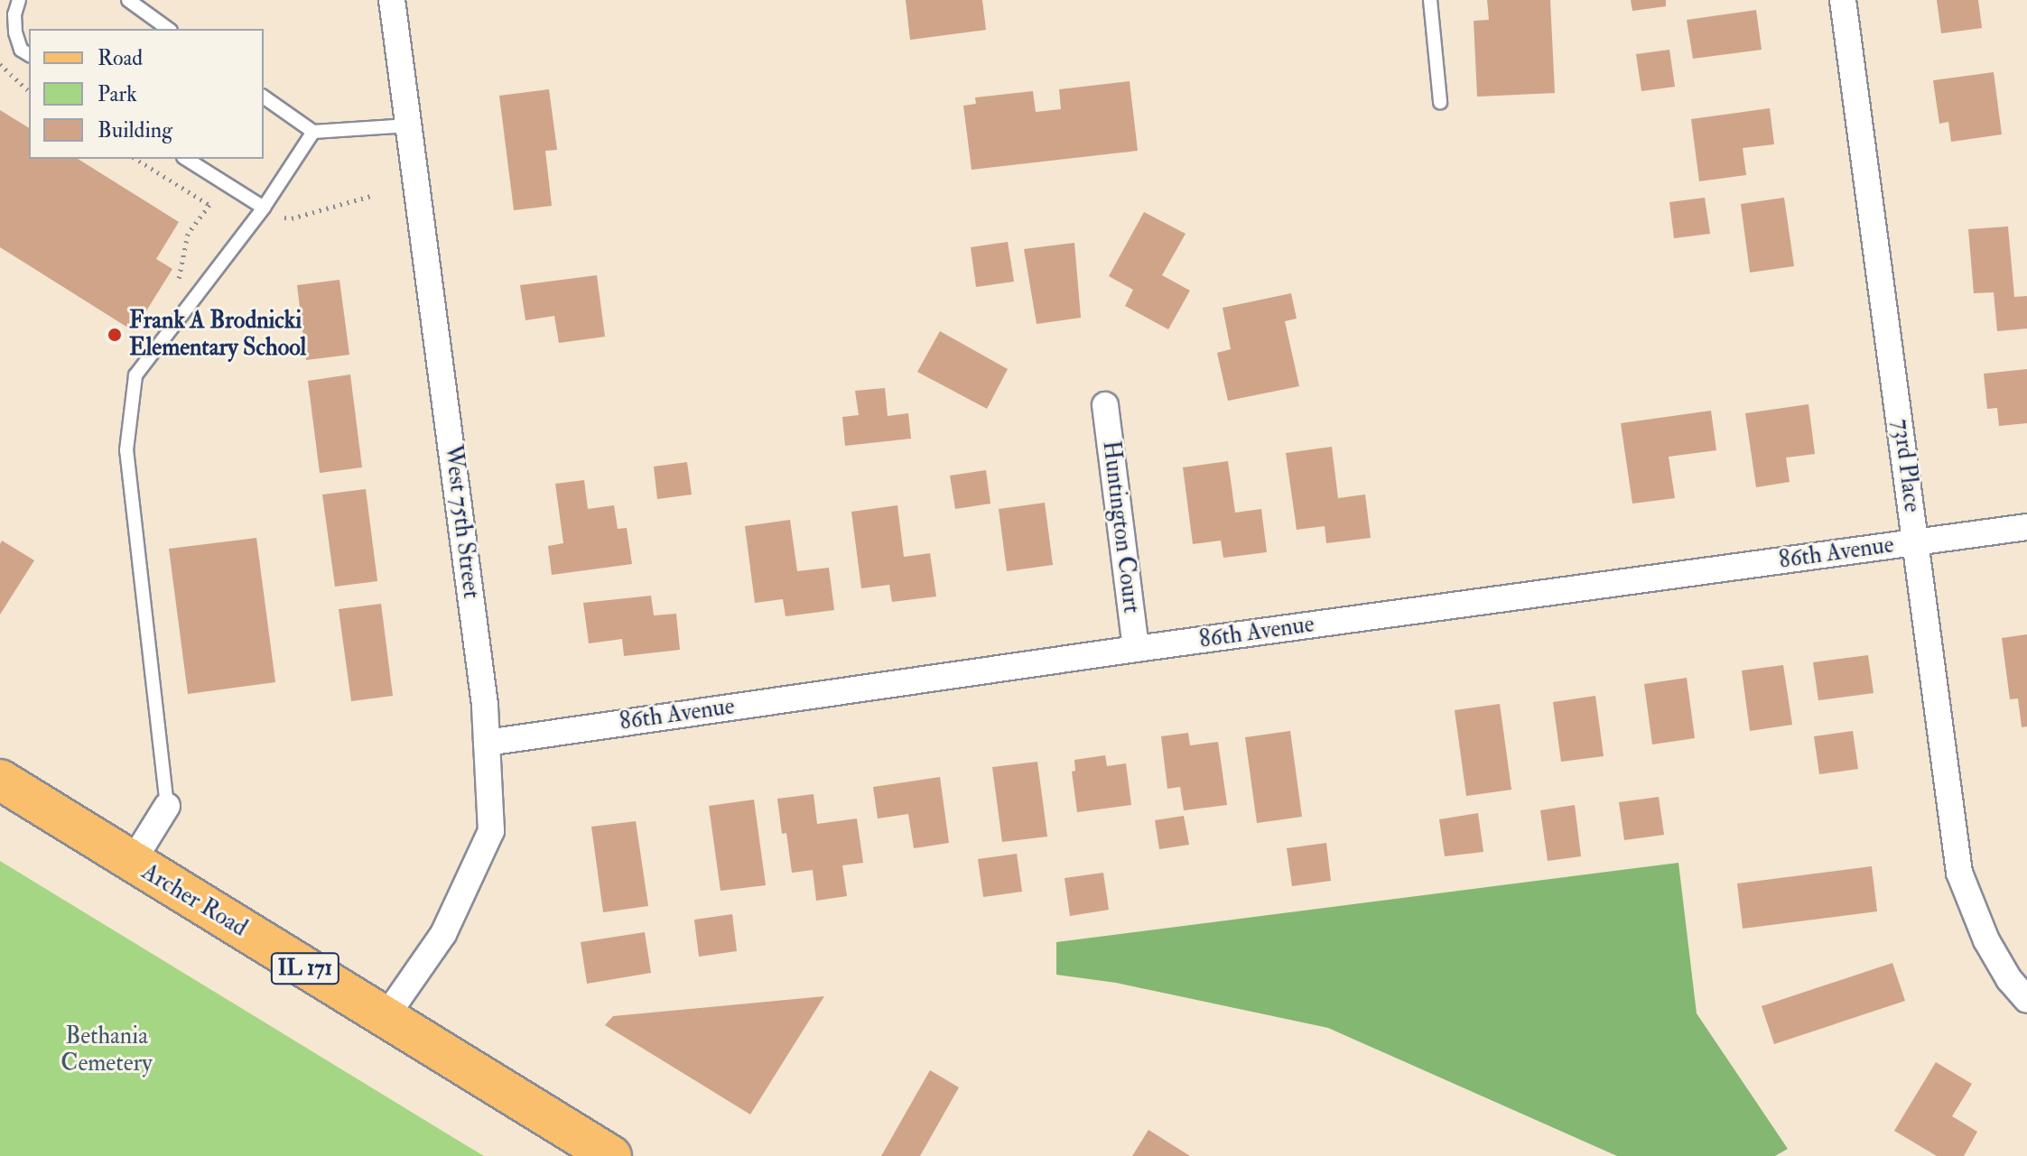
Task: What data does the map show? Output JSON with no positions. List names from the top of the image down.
{
  "streets": {
    "main road": ["Archer Road", "IL 171"],
    "street": [
      "73rd Place",
      "West 75th Street",
      "Huntington Court",
      "86th Avenue"
    ]
  },
  "crossings": [
    ["73rd Place", "86th Avenue"],
    ["West 75th Street", "86th Avenue"],
    ["West 75th Street", "Archer Road"],
    ["Huntington Court", "86th Avenue"]
  ],
  "parks": ["Bethania Cemetery"],
  "places": ["Frank A Brodnicki Elementary School"],
  "legend": ["Road", "Park", "Building"]
}
